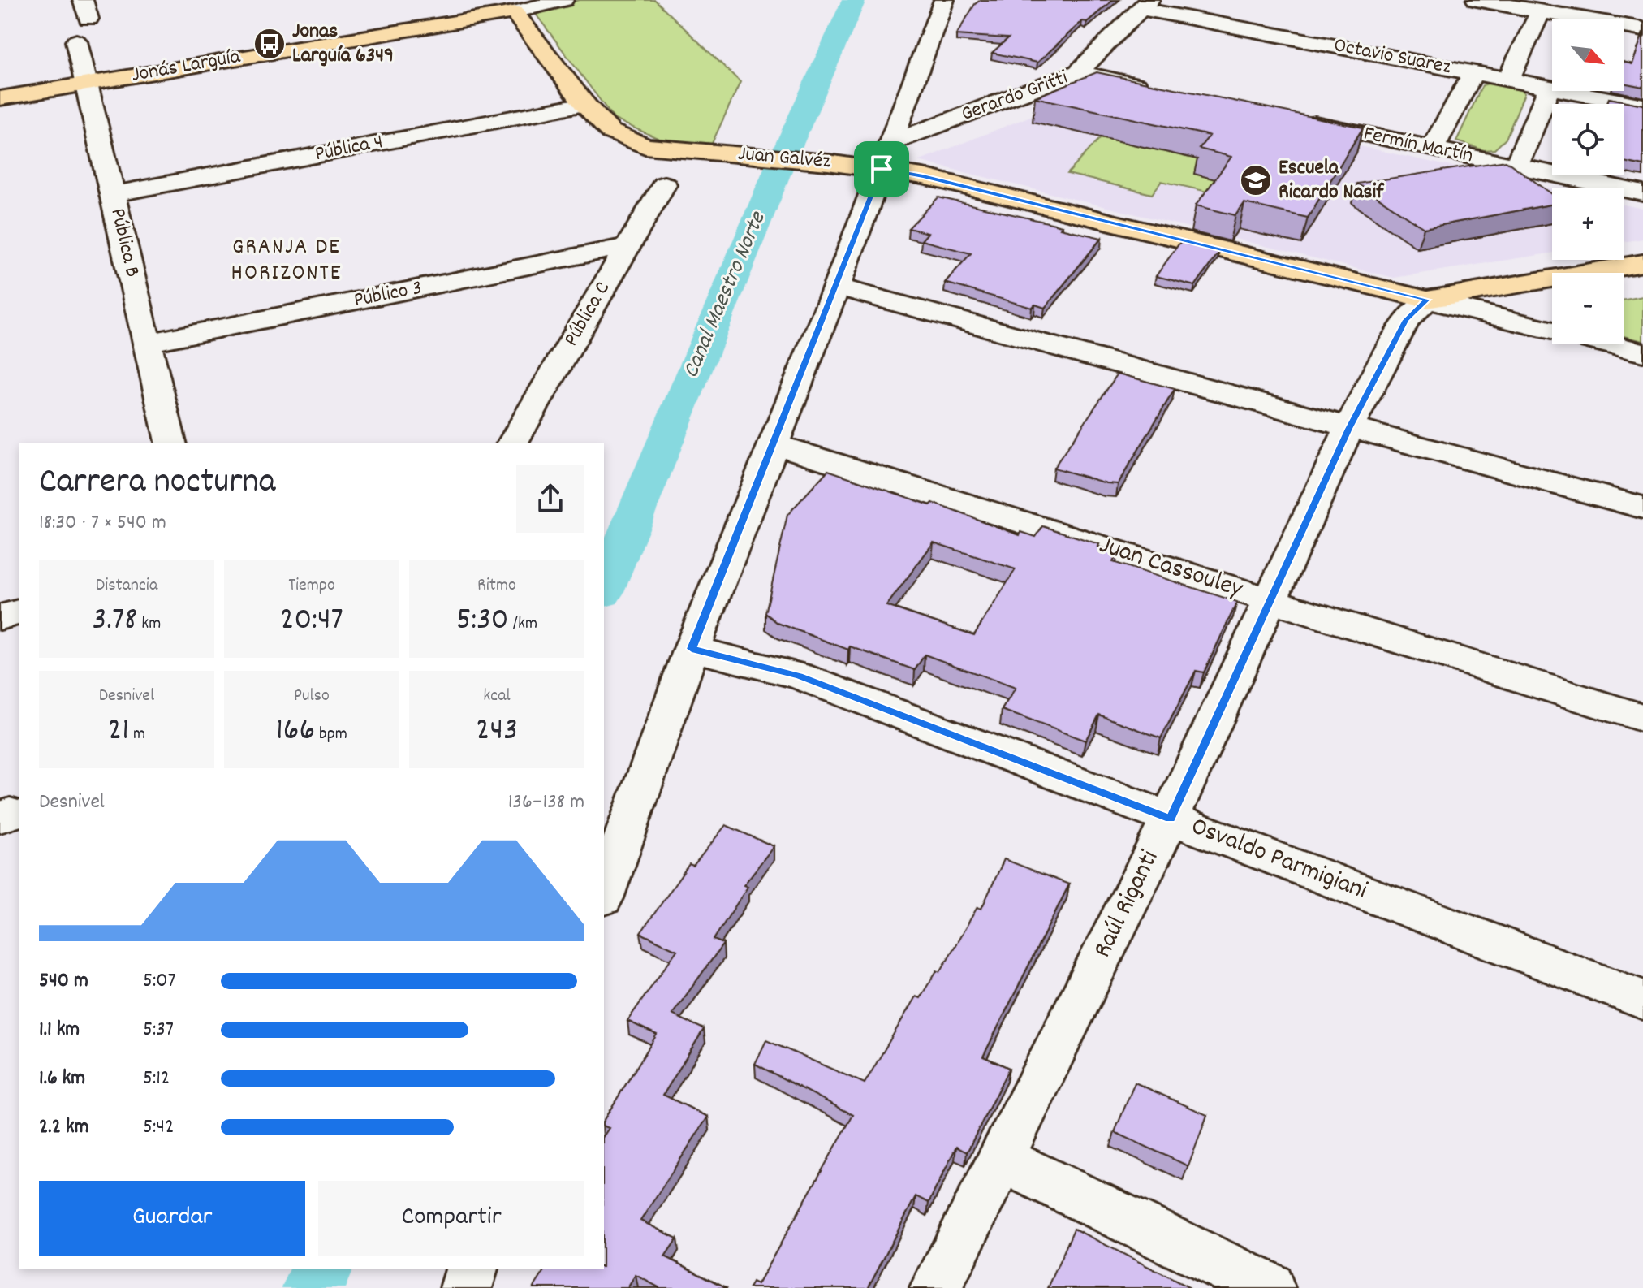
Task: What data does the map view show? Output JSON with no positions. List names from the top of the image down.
{
  "streets": {
    "main road": ["Jonás Larguía", "Juan Galvéz"],
    "street": [
      "Octavio Suarez",
      "Gerardo Gritti",
      "Fermín Martín",
      "Pública 4",
      "Pública B",
      "Público 3",
      "Pública C",
      "Juan Cassouley",
      "Osvaldo Parmigiani",
      "Raúl Riganti"
    ]
  },
  "crossings": [
    ["Octavio Suarez", "Gerardo Gritti"],
    ["Jonás Larguía", "Juan Galvéz"],
    ["Jonás Larguía", "Pública B"],
    ["Gerardo Gritti", "Juan Galvéz"],
    ["Pública 4", "Juan Galvéz"],
    ["Pública 4", "Pública B"],
    ["Juan Galvéz", "Raúl Riganti"],
    ["Pública B", "Público 3"],
    ["Público 3", "Pública C"],
    ["Juan Cassouley", "Raúl Riganti"],
    ["Osvaldo Parmigiani", "Raúl Riganti"]
  ],
  "districts": ["GRANJA DE HORIZONTE"],
  "water": ["Canal Maestro Norte"],
  "places": {
    "bus stop": ["Jonas Larguía 6349"],
    "school or university": ["Escuela Ricardo Nasif"]
  },
  "north": "bottom right",
  "page": {
    "map_buttons": ["+", "−"],
    "heading": ["Carrera nocturna", "18:30 · 7 × 540 m"],
    "stats": [
      ["Distancia", "3.78 km"],
      ["Tiempo", "20:47"],
      ["Ritmo", "5:30 /km"],
      ["Desnivel", "21 m"],
      ["Pulso", "166 bpm"],
      ["kcal", "243"]
    ],
    "chart": ["Desnivel", "136–138 m"],
    "list": [
      {
        "name": "540 m",
        "note": "5:07"
      },
      {
        "name": "1.1 km",
        "note": "5:37"
      },
      {
        "name": "1.6 km",
        "note": "5:12"
      },
      {
        "name": "2.2 km",
        "note": "5:42"
      }
    ],
    "buttons": ["Guardar", "Compartir"]
  }
}
